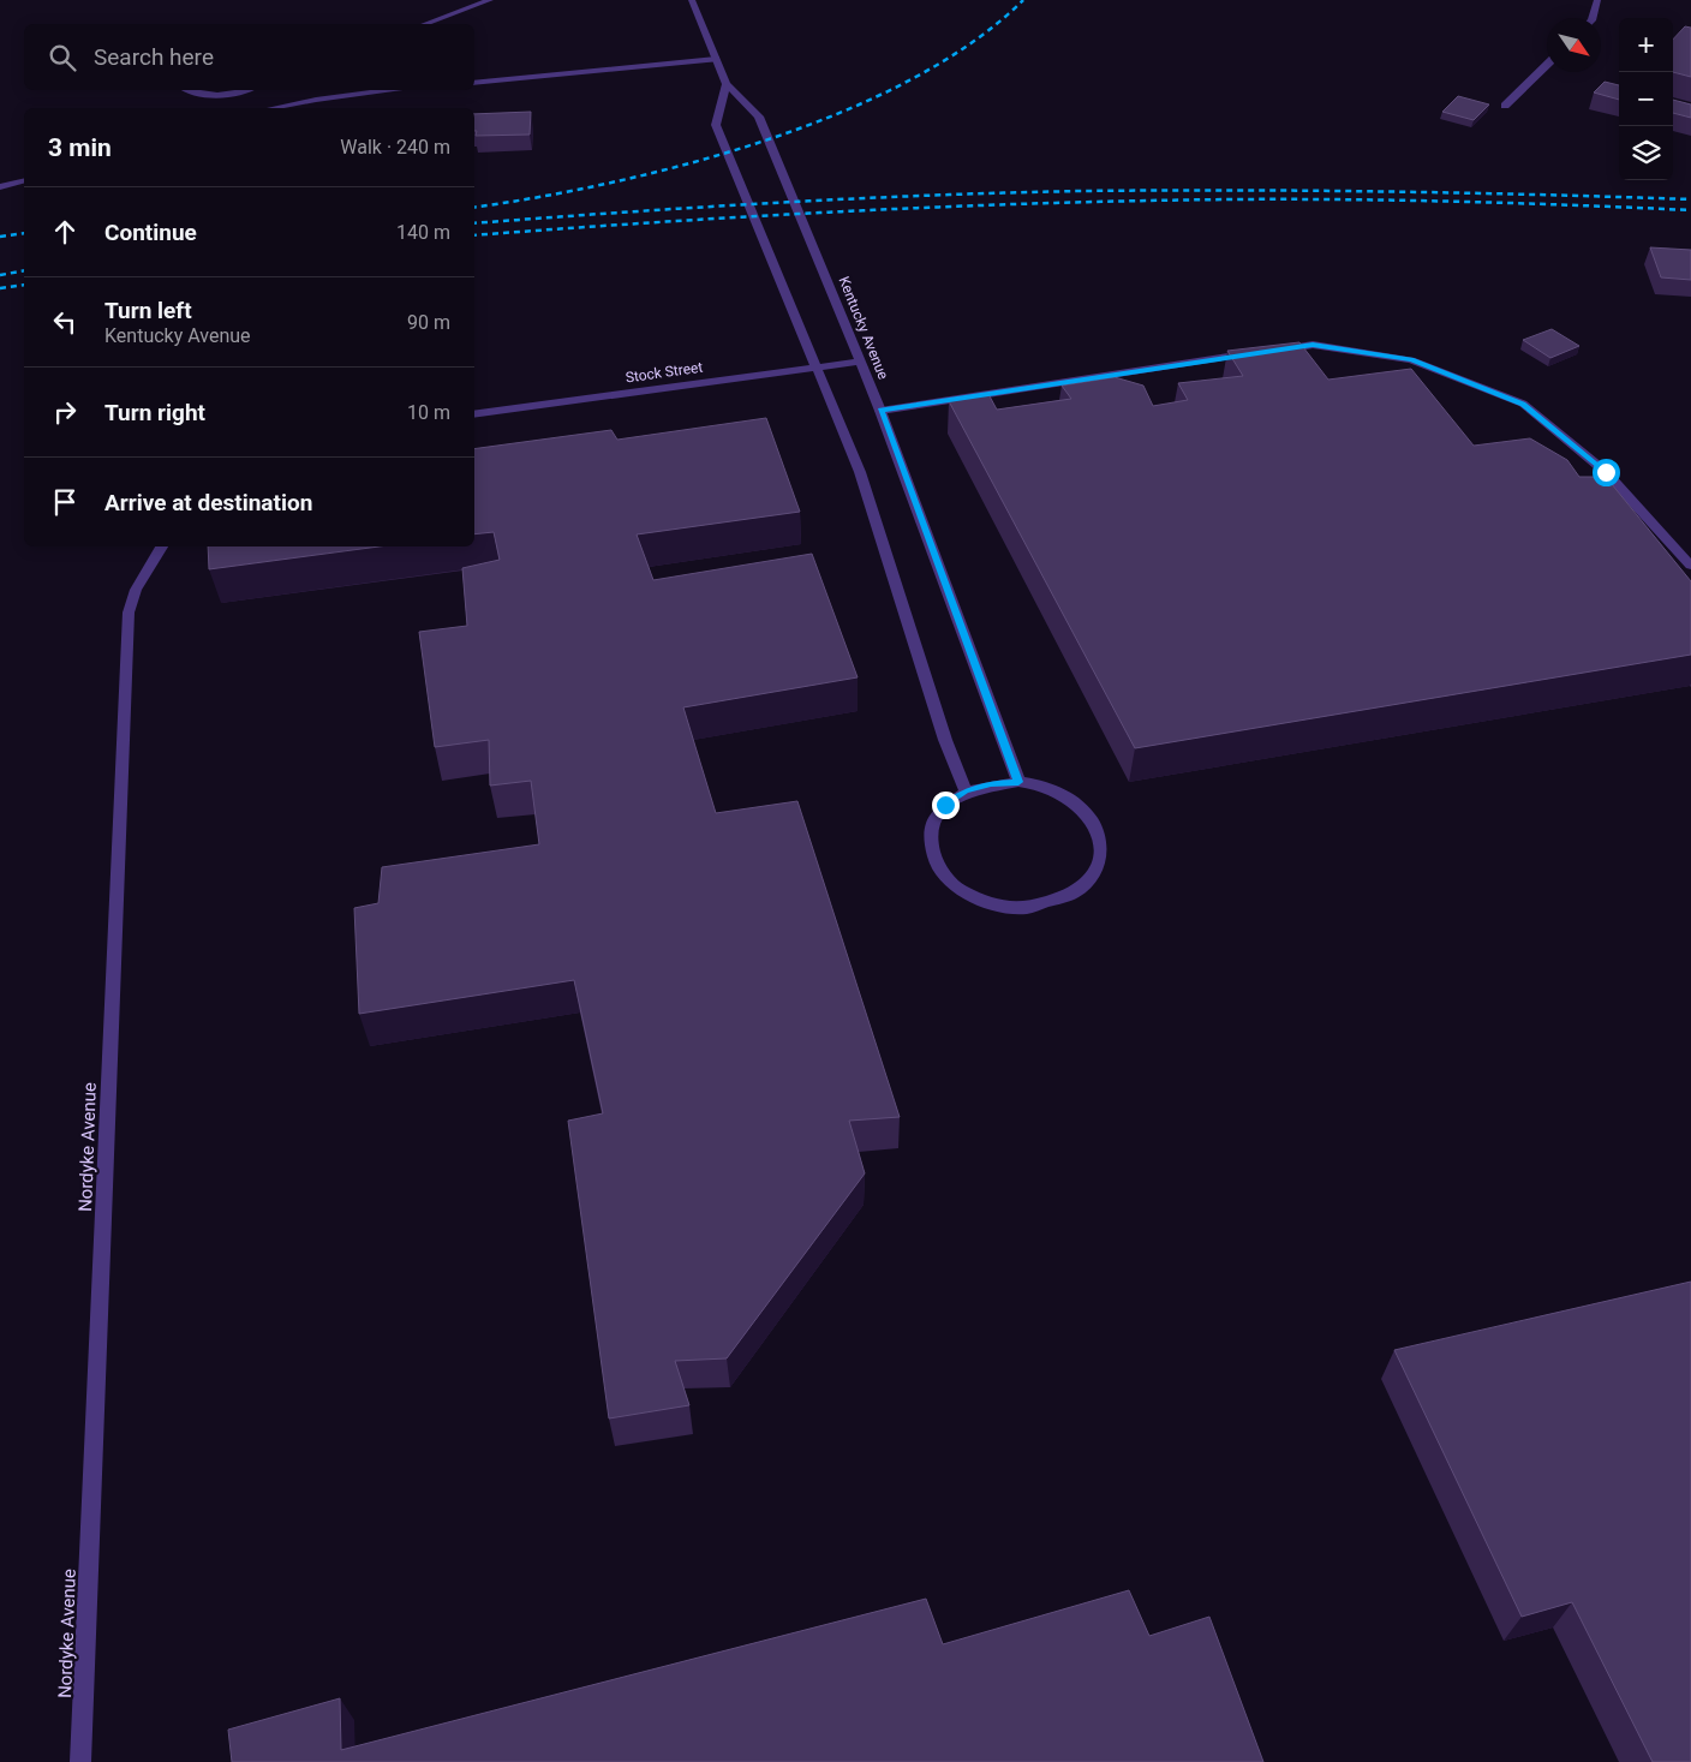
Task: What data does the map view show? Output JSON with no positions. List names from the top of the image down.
{
  "streets": {
    "street": ["Kentucky Avenue", "Stock Street", "Nordyke Avenue"]
  },
  "crossings": [
    ["Kentucky Avenue", "Stock Street"]
  ],
  "north": "bottom right",
  "page": {
    "map_buttons": ["+", "−"],
    "search": "Search here",
    "heading": ["3 min", "Walk · 240 m"],
    "list": [
      ["Continue", "140 m"],
      ["Turn left", "Kentucky Avenue", "90 m"],
      ["Turn right", "10 m"],
      "Arrive at destination"
    ]
  }
}
